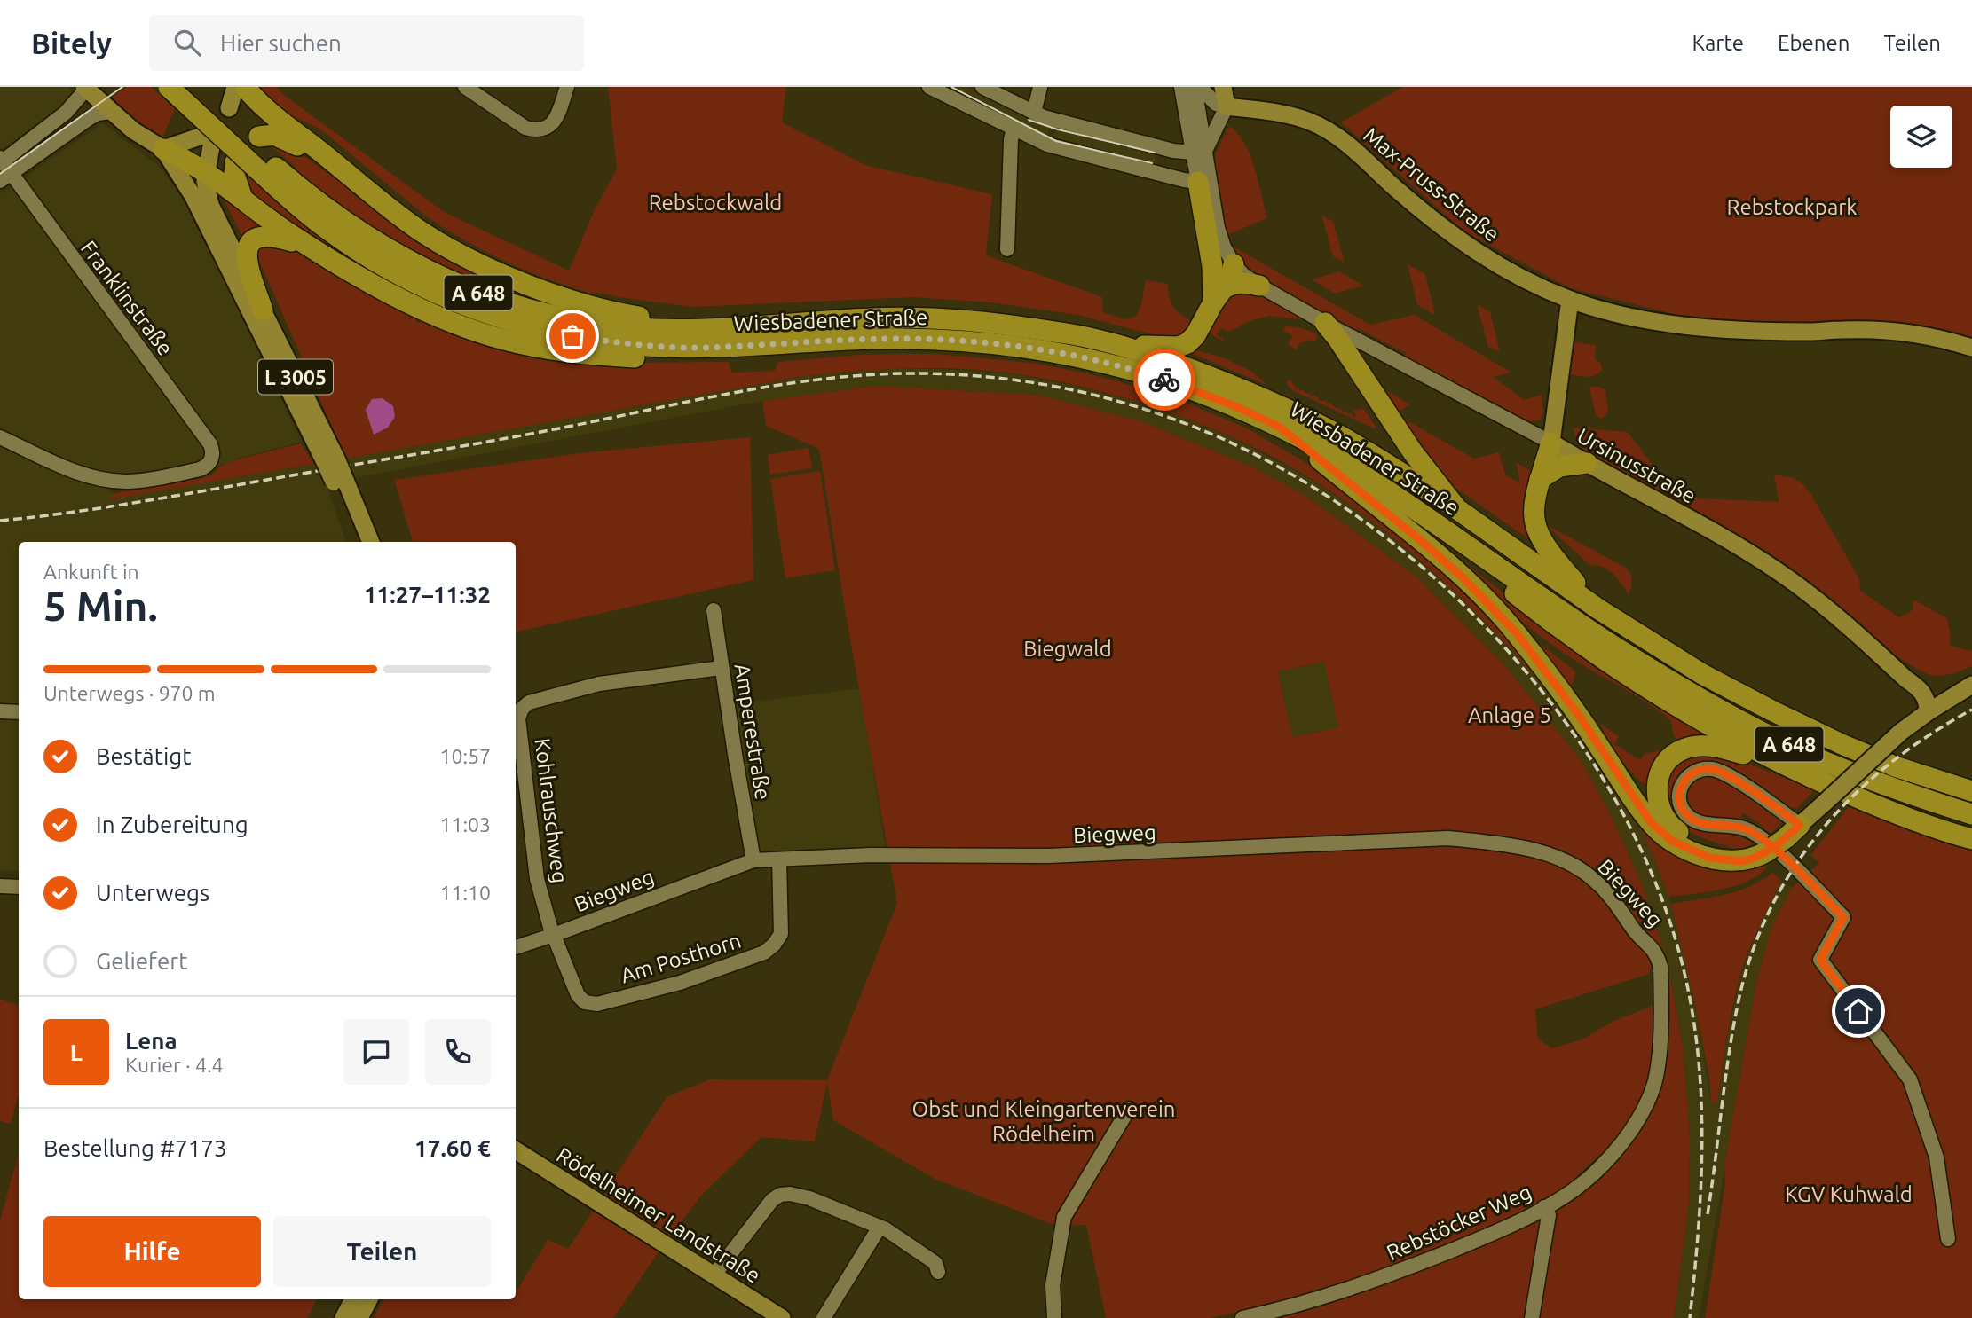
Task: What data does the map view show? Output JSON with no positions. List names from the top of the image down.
{
  "streets": {
    "highway": ["A 648", "Wiesbadener Straße"],
    "main road": [
      "Max-Pruss-Straße",
      "L 3005",
      "Ursinusstraße",
      "Rödelheimer Landstraße"
    ],
    "street": [
      "Franklinstraße",
      "Amperestraße",
      "Kohlrauschweg",
      "Biegweg",
      "Am Posthorn",
      "Rebstöcker Weg"
    ]
  },
  "crossings": [
    ["A 648", "Wiesbadener Straße"],
    ["Amperestraße", "Kohlrauschweg"],
    ["Amperestraße", "Biegweg"],
    ["Kohlrauschweg", "Biegweg"],
    ["Kohlrauschweg", "Am Posthorn"],
    ["Biegweg", "Am Posthorn"],
    ["Biegweg", "Rebstöcker Weg"]
  ],
  "parks": [
    "Rebstockwald",
    "Rebstockpark",
    "Biegwald",
    "Anlage 5",
    "Obst und Kleingartenverein Rödelheim",
    "KGV Kuhwald"
  ],
  "page": {
    "header": "Bitely",
    "search": "Hier suchen",
    "nav": ["Karte", "Ebenen", "Teilen"],
    "heading": ["5 Min.", "Ankunft in", "11:27–11:32"],
    "panel": [
      "Lena",
      "Kurier · 4.4",
      "Bestellung #7173",
      "17.60 €"
    ],
    "bar": "Unterwegs · 970 m",
    "list": [
      ["Bestätigt", "10:57"],
      ["In Zubereitung", "11:03"],
      ["Unterwegs", "11:10"],
      "Geliefert"
    ],
    "round": "L",
    "buttons": ["Hilfe", "Teilen"]
  }
}
